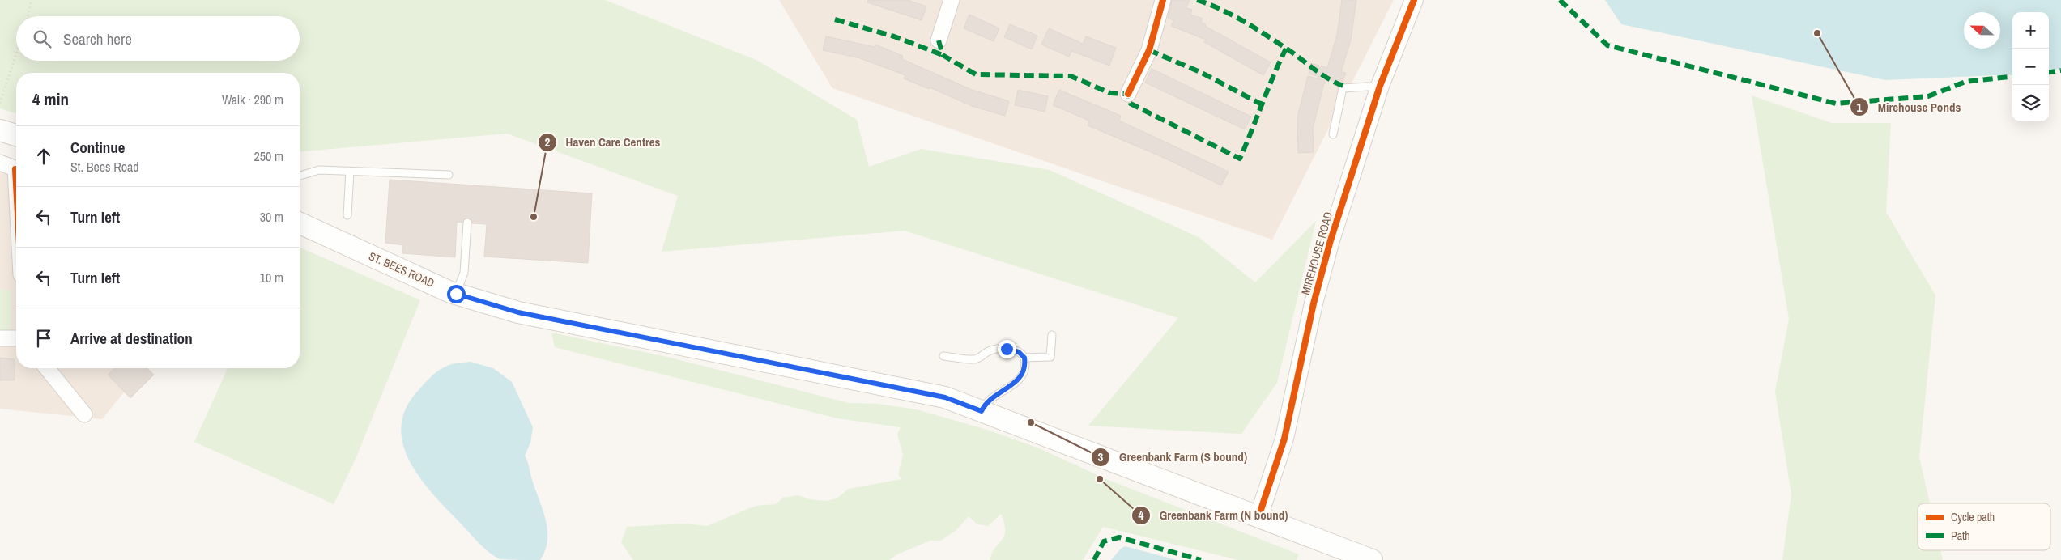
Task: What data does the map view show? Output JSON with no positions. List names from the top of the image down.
{
  "streets": {
    "main road": ["ST. BEES ROAD"],
    "street": ["MIREHOUSE ROAD"]
  },
  "crossings": [
    ["MIREHOUSE ROAD", "ST. BEES ROAD"]
  ],
  "places": [
    "Mirehouse Ponds",
    "Haven Care Centres",
    "Greenbank Farm (S bound)",
    "Greenbank Farm (N bound)"
  ],
  "legend": ["Cycle path", "Path"],
  "north": "left",
  "page": {
    "map_buttons": ["+", "−"],
    "search": "Search here",
    "heading": ["4 min", "Walk · 290 m"],
    "list": [
      ["Continue", "St. Bees Road", "250 m"],
      ["Turn left", "30 m"],
      ["Turn left", "10 m"],
      "Arrive at destination"
    ]
  }
}
